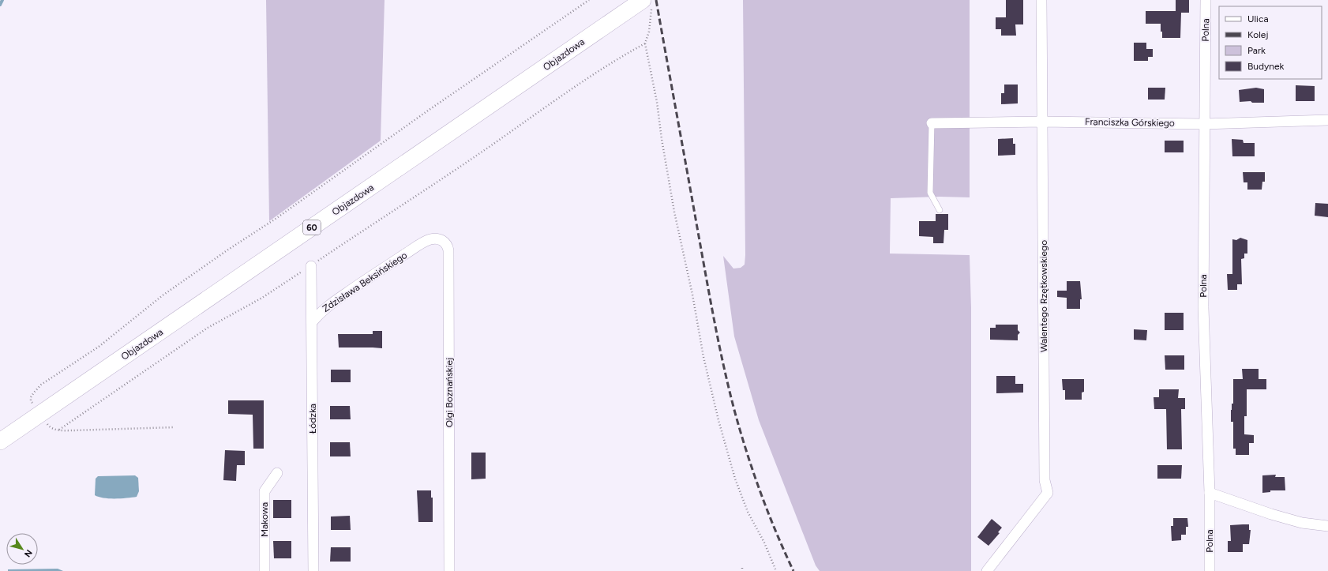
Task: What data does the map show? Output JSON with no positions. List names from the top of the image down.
{
  "streets": {
    "main road": ["Objazdowa", "60"],
    "street": [
      "Polna",
      "Franciszka Górskiego",
      "Zdzisława Beksińskiego",
      "Walentego Rzętkowskiego",
      "Olgi Boznańskiej",
      "Łódzka",
      "Makowa"
    ]
  },
  "crossings": [
    ["Polna", "Franciszka Górskiego"],
    ["Franciszka Górskiego", "Walentego Rzętkowskiego"],
    ["Zdzisława Beksińskiego", "Olgi Boznańskiej"],
    ["Zdzisława Beksińskiego", "Łódzka"]
  ],
  "legend": [
    "Ulica",
    "Kolej",
    "Park",
    "Budynek"
  ],
  "north": "bottom right"
}
